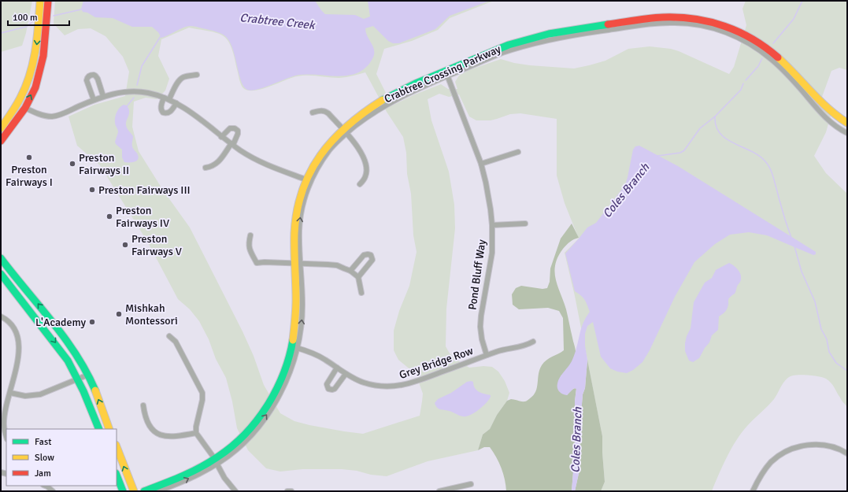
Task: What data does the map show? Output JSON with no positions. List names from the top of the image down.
{
  "streets": {
    "street": ["Crabtree Crossing Parkway", "Pond Bluff Way", "Grey Bridge Row"]
  },
  "crossings": [
    ["Crabtree Crossing Parkway", "Pond Bluff Way"],
    ["Crabtree Crossing Parkway", "Grey Bridge Row"],
    ["Pond Bluff Way", "Grey Bridge Row"]
  ],
  "water": ["Crabtree Creek", "Coles Branch"],
  "places": [
    "Preston Fairways I",
    "Preston Fairways II",
    "Preston Fairways III",
    "Preston Fairways IV",
    "Preston Fairways V",
    "Mishkah Montessori",
    "L'Academy"
  ],
  "legend": ["Fast", "Slow", "Jam"],
  "scale_bar": "100 m"
}
